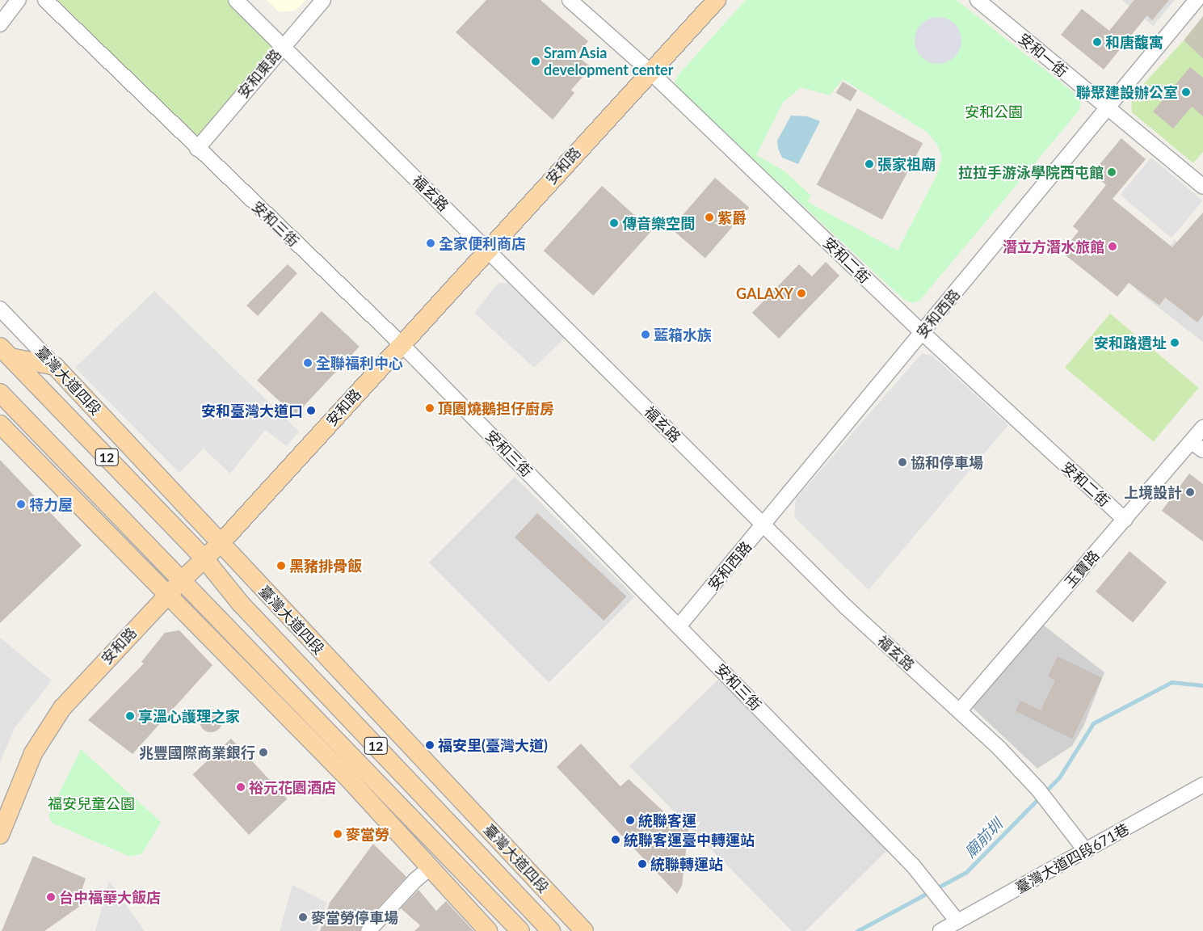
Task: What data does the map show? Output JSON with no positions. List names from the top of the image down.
{
  "streets": {
    "main road": ["安和路", "臺灣大道四段", "12"],
    "street": [
      "安和一街",
      "安和東路",
      "福玄路",
      "安和三街",
      "安和二街",
      "安和西路",
      "玉寶路",
      "臺灣大道四段671巷"
    ]
  },
  "crossings": [
    ["安和一街", "安和西路"],
    ["安和東路", "福玄路"],
    ["安和東路", "安和三街"],
    ["安和路", "福玄路"],
    ["安和路", "安和三街"],
    ["安和路", "安和二街"],
    ["安和路", "臺灣大道四段"],
    ["安和路", "12"],
    ["福玄路", "安和西路"],
    ["福玄路", "玉寶路"],
    ["福玄路", "臺灣大道四段671巷"],
    ["安和三街", "安和西路"],
    ["安和三街", "臺灣大道四段671巷"],
    ["安和二街", "安和西路"],
    ["安和二街", "玉寶路"]
  ],
  "water": ["廟前圳"],
  "parks": ["安和公園", "福安兒童公園"],
  "places": [
    "和唐馥寓",
    "Sram Asia development center",
    "聯聚建設辦公室",
    "張家祖廟",
    "拉拉手游泳學院西屯館",
    "紫爵",
    "傳音樂空間",
    "全家便利商店",
    "潛立方潛水旅館",
    "GALAXY",
    "藍箱水族",
    "安和路遺址",
    "全聯福利中心",
    "頂園燒鵝担仔廚房",
    "安和臺灣大道口",
    "協和停車場",
    "上境設計",
    "特力屋",
    "黑豬排骨飯",
    "享溫心護理之家",
    "福安里(臺灣大道)",
    "兆豐國際商業銀行",
    "裕元花園酒店",
    "統聯客運",
    "麥當勞",
    "統聯客運臺中轉運站",
    "統聯轉運站",
    "台中福華大飯店",
    "麥當勞停車場"
  ]
}
